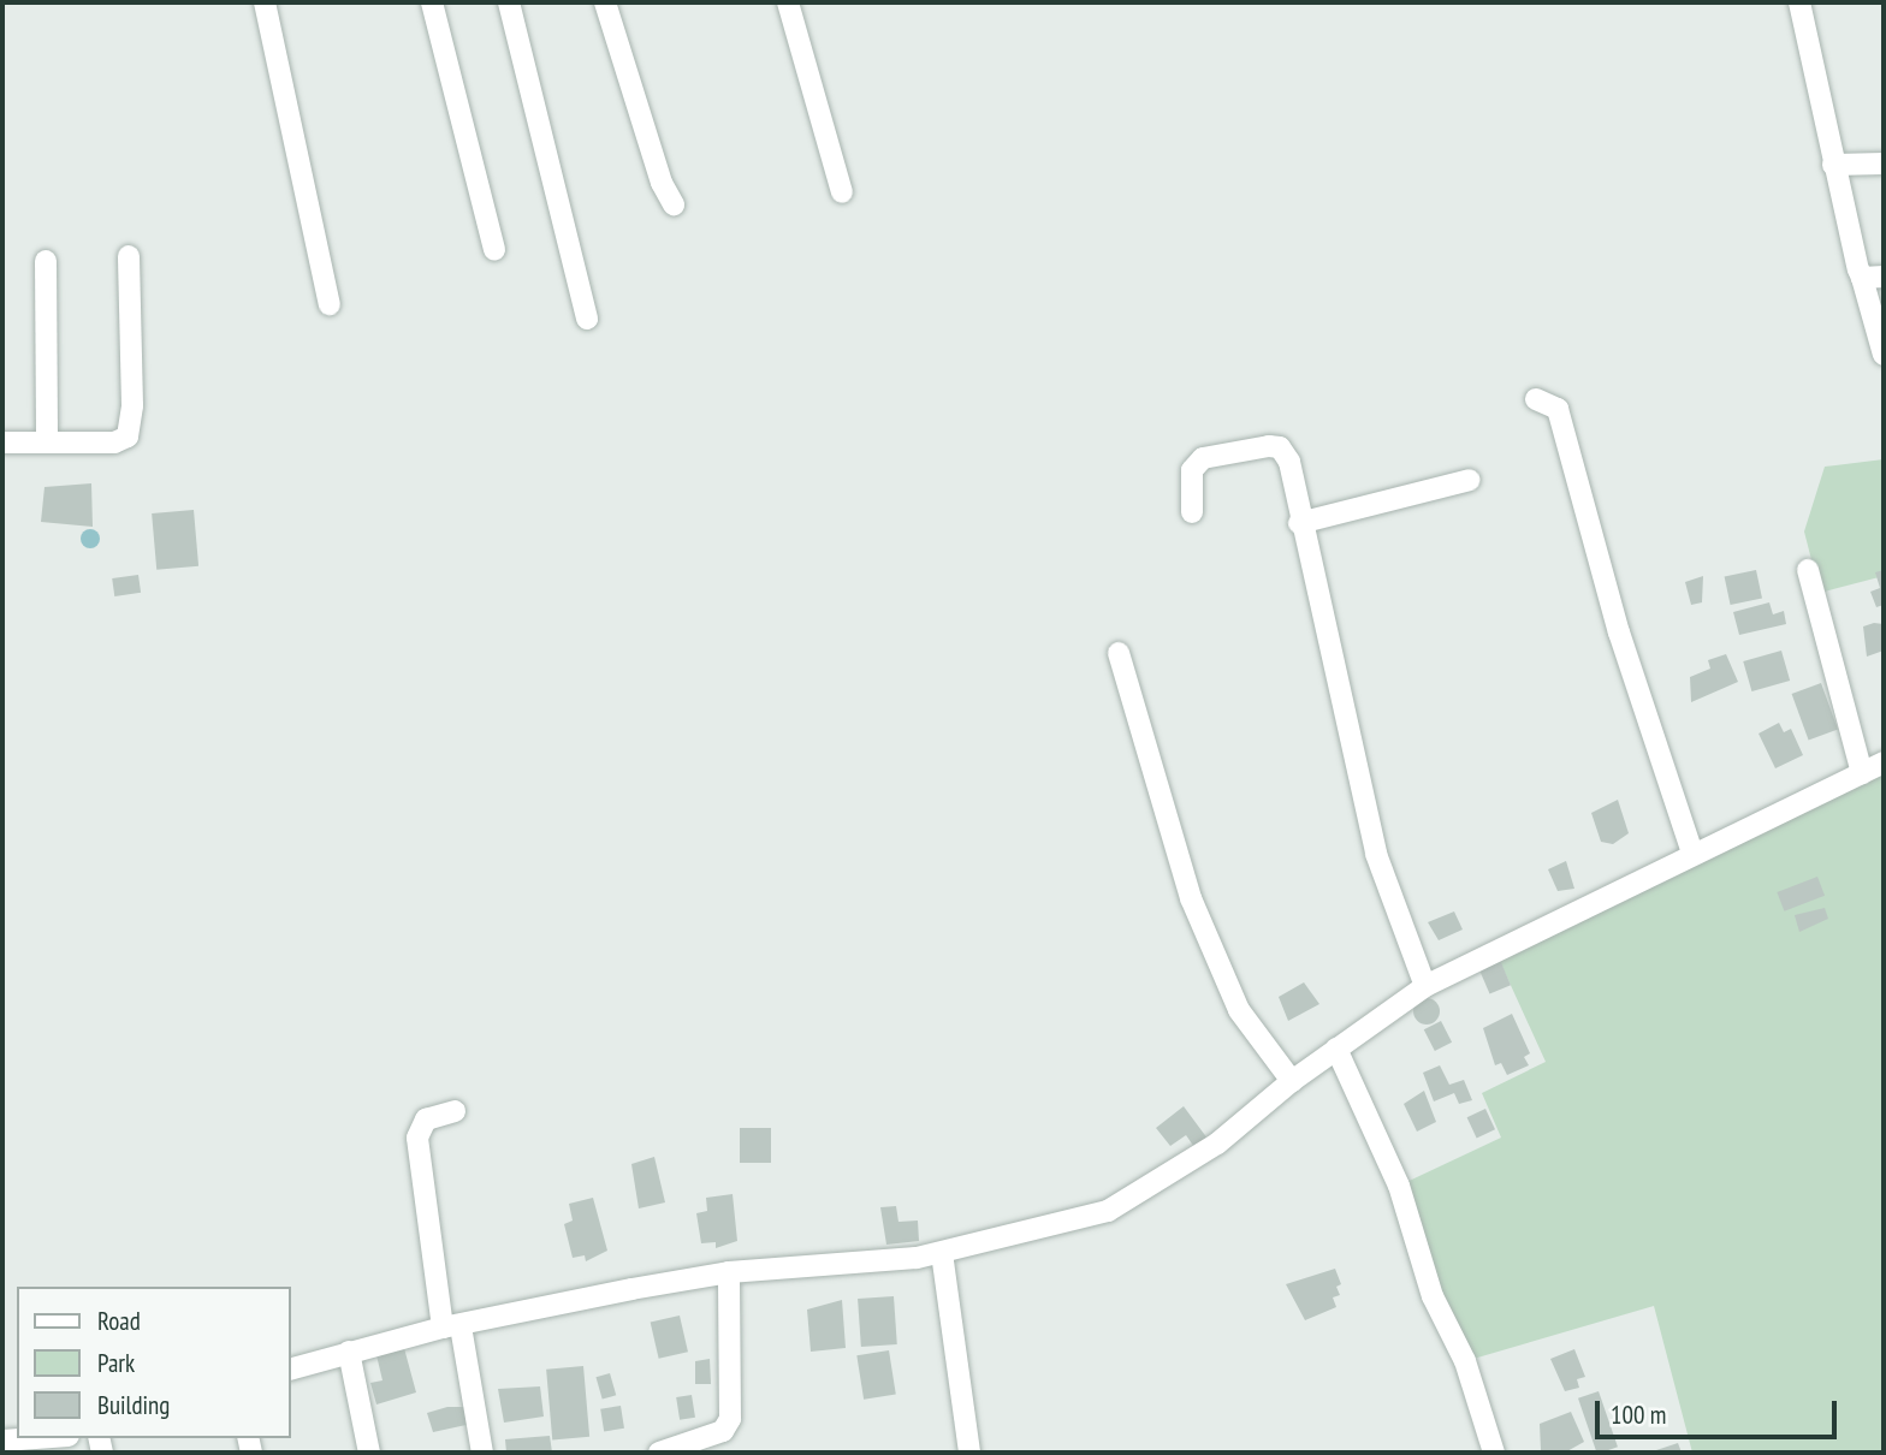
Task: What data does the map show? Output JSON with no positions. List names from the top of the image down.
{
  "legend": ["Road", "Park", "Building"],
  "scale_bar": "100 m"
}
